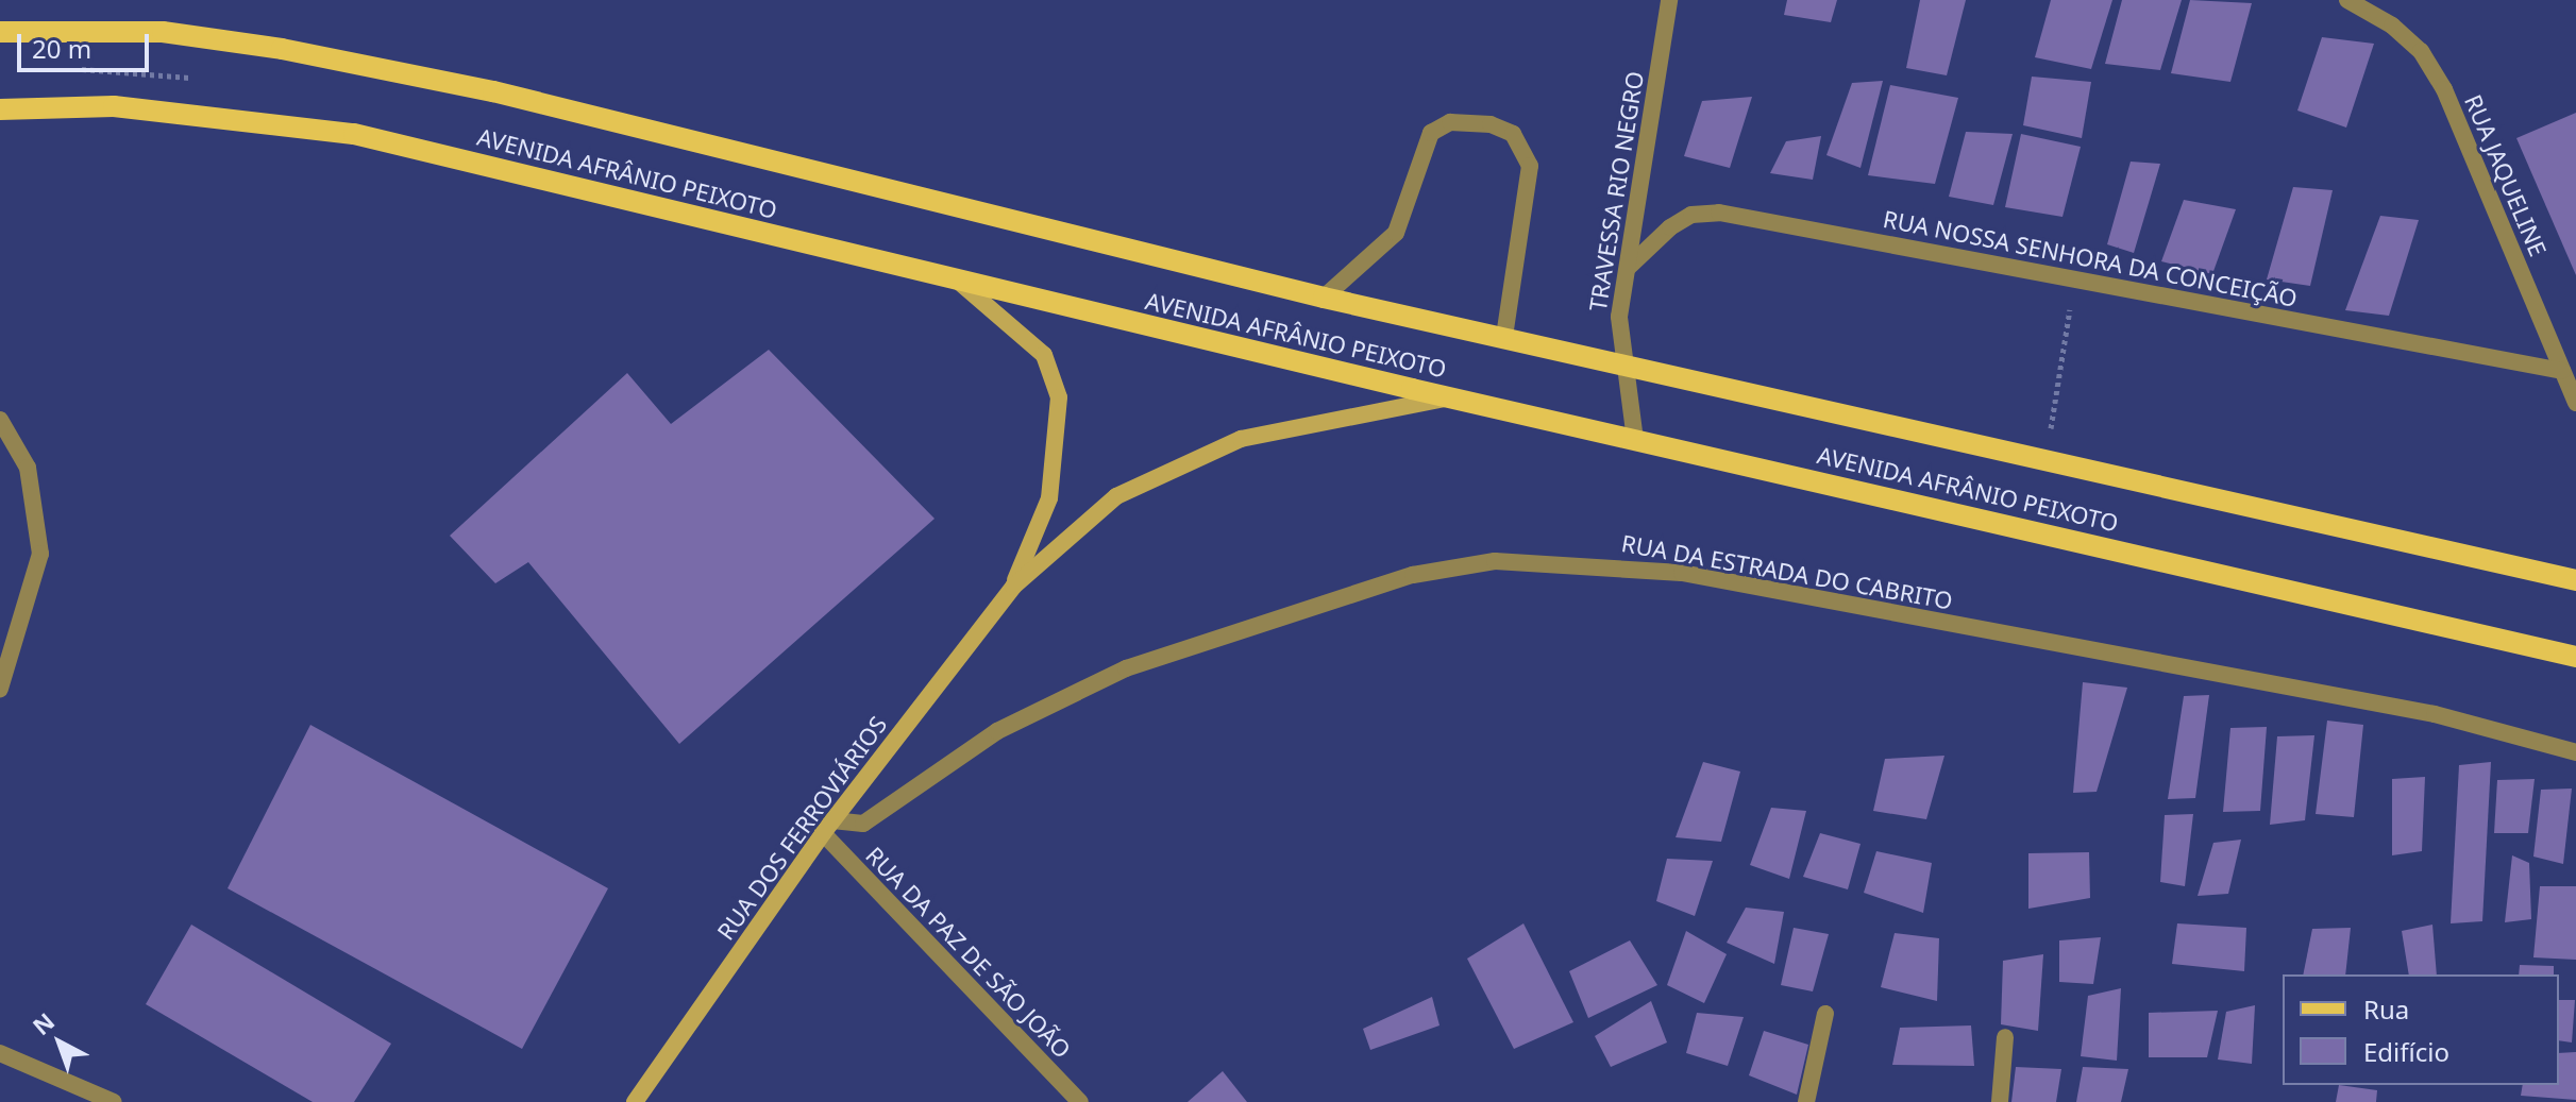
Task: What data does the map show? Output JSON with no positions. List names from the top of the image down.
{
  "streets": {
    "main road": ["AVENIDA AFRÂNIO PEIXOTO", "RUA DOS FERROVIÁRIOS"],
    "street": [
      "RUA JAQUELINE",
      "TRAVESSA RIO NEGRO",
      "RUA NOSSA SENHORA DA CONCEIÇÃO",
      "RUA DA ESTRADA DO CABRITO",
      "RUA DA PAZ DE SÃO JOÃO"
    ]
  },
  "crossings": [
    ["AVENIDA AFRÂNIO PEIXOTO", "TRAVESSA RIO NEGRO"],
    ["AVENIDA AFRÂNIO PEIXOTO", "RUA DOS FERROVIÁRIOS"],
    ["RUA JAQUELINE", "RUA NOSSA SENHORA DA CONCEIÇÃO"],
    ["TRAVESSA RIO NEGRO", "RUA NOSSA SENHORA DA CONCEIÇÃO"],
    ["RUA DA ESTRADA DO CABRITO", "RUA DOS FERROVIÁRIOS"],
    ["RUA DA ESTRADA DO CABRITO", "RUA DA PAZ DE SÃO JOÃO"],
    ["RUA DOS FERROVIÁRIOS", "RUA DA PAZ DE SÃO JOÃO"]
  ],
  "legend": ["Rua", "Edifício"],
  "scale_bar": "20 m",
  "north": "top left"
}
